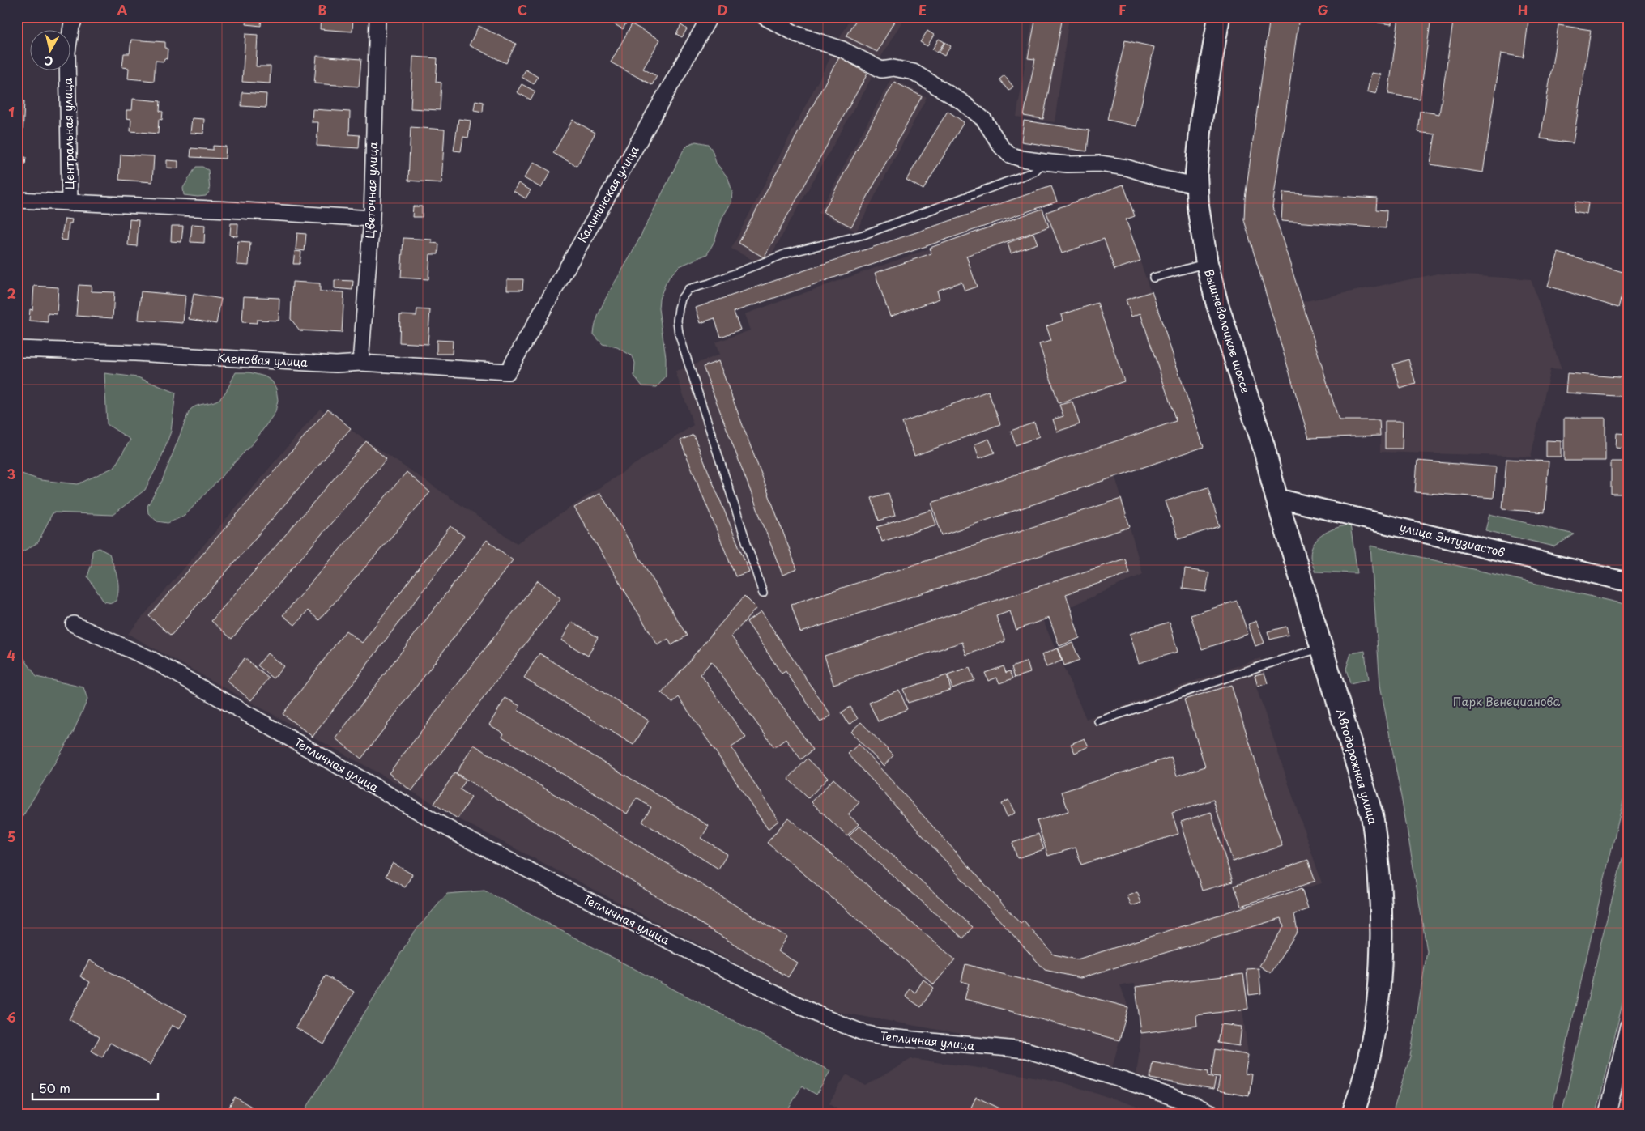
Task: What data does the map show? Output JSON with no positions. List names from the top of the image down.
{
  "streets": {
    "main road": ["Вышневолоцкое шоссе", "Автодорожная улица"],
    "street": [
      "Центральная улица",
      "Цветочная улица",
      "Калининская улица",
      "Кленовая улица",
      "улица Энтузиастов",
      "Тепличная улица"
    ]
  },
  "crossings": [
    ["Цветочная улица", "Кленовая улица"],
    ["Калининская улица", "Кленовая улица"],
    ["Вышневолоцкое шоссе", "улица Энтузиастов"],
    ["Вышневолоцкое шоссе", "Автодорожная улица"],
    ["улица Энтузиастов", "Автодорожная улица"]
  ],
  "parks": ["Парк Венецианова"],
  "scale_bar": "50 m",
  "north": "bottom",
  "grid": {
    "columns": [
      "A",
      "B",
      "C",
      "D",
      "E",
      "F",
      "G",
      "H"
    ],
    "rows": [
      "1",
      "2",
      "3",
      "4",
      "5",
      "6"
    ]
  }
}
